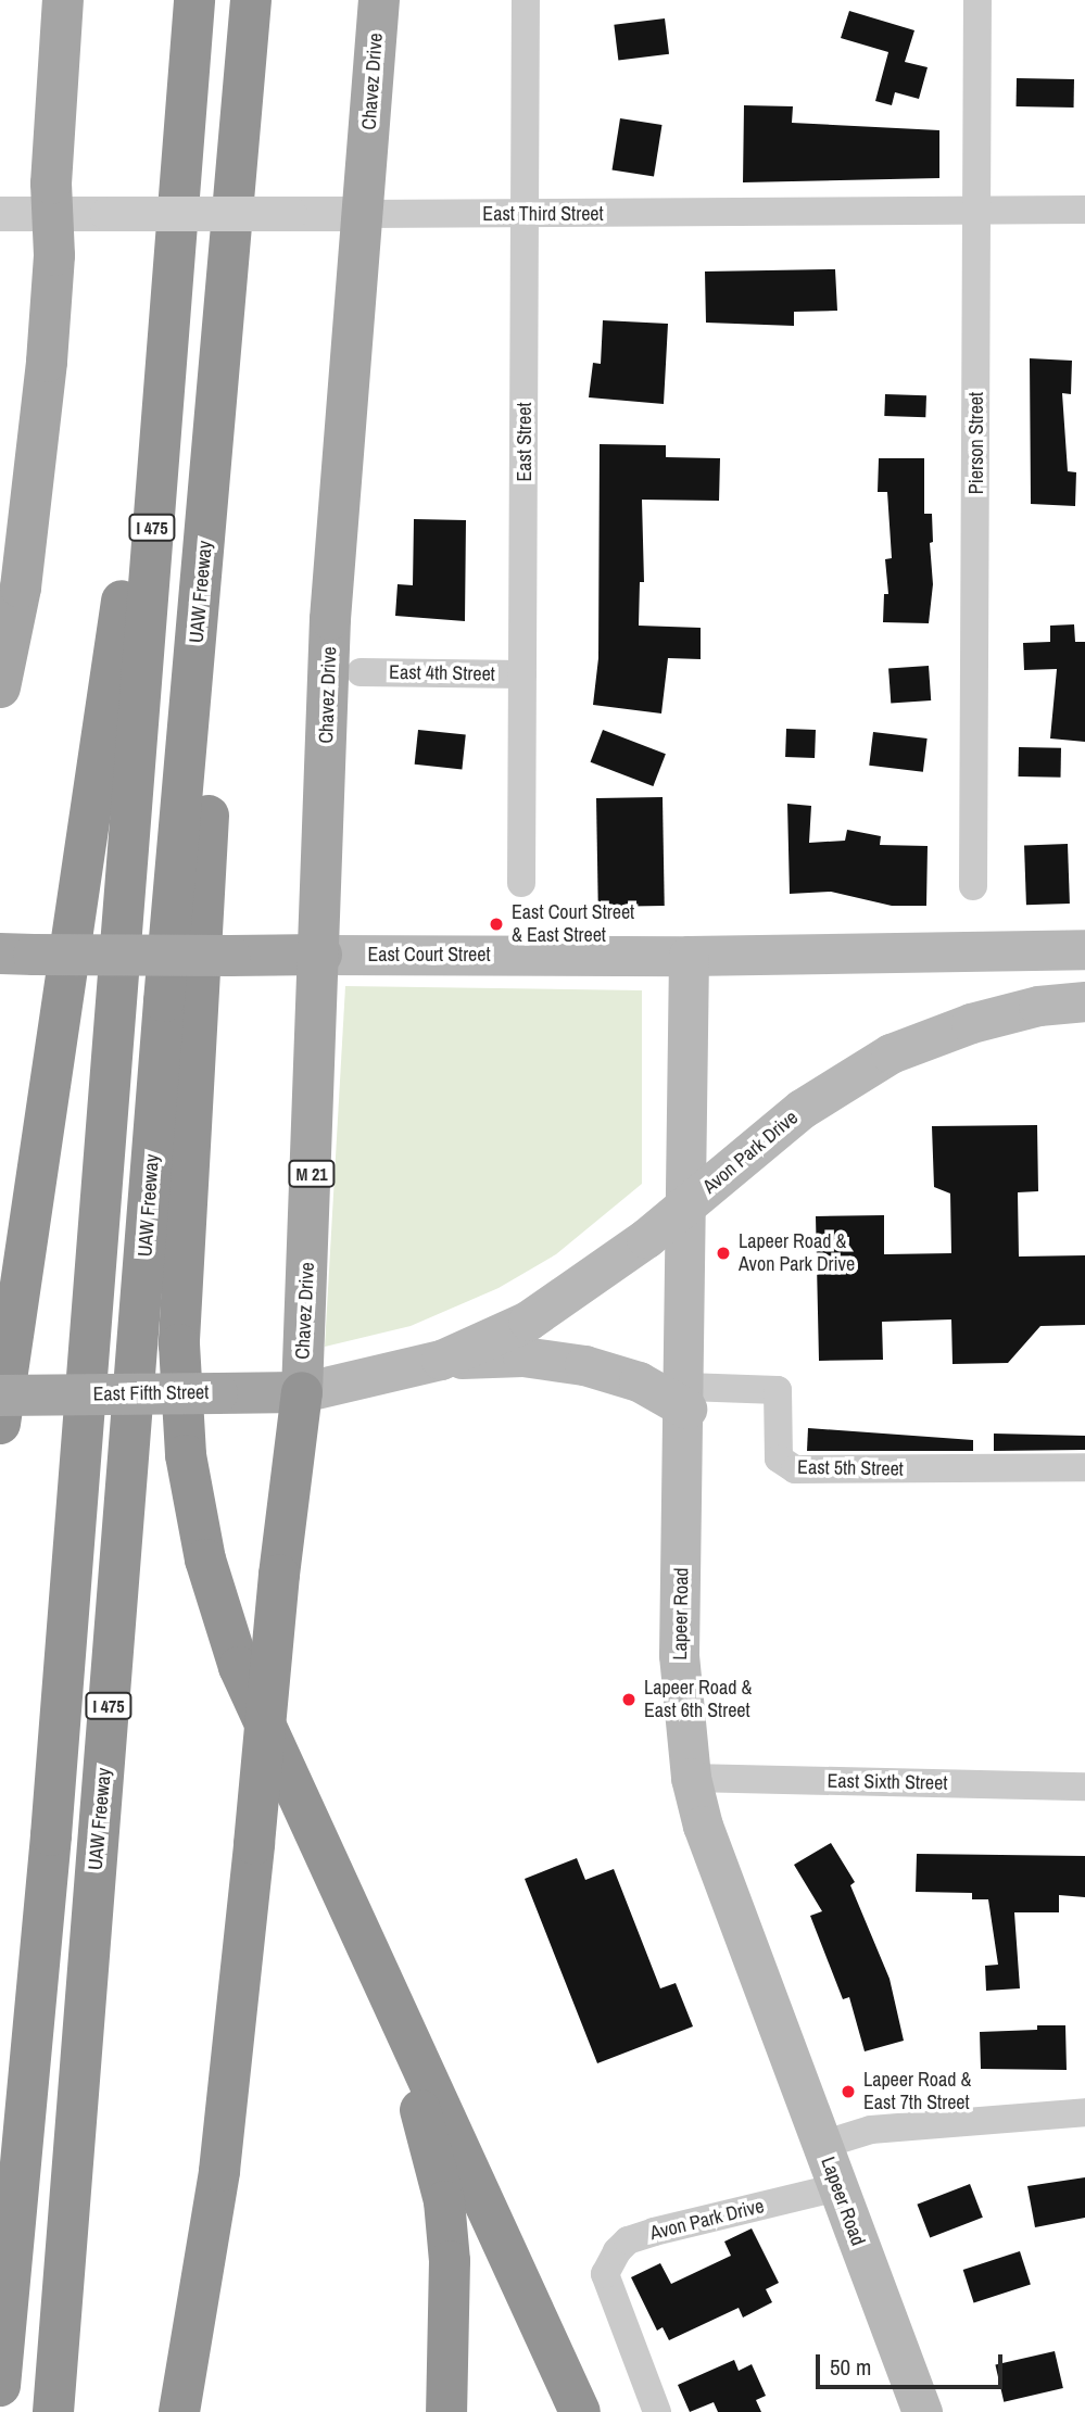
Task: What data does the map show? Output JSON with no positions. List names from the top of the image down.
{
  "streets": {
    "highway": ["I 475", "UAW Freeway"],
    "main road": [
      "Chavez Drive",
      "East Court Street",
      "Avon Park Drive",
      "M 21",
      "East Fifth Street",
      "Lapeer Road"
    ],
    "street": [
      "East Third Street",
      "East Street",
      "Pierson Street",
      "East 4th Street",
      "East 5th Street",
      "East Sixth Street"
    ]
  },
  "crossings": [
    ["Chavez Drive", "East Third Street"],
    ["Chavez Drive", "East Court Street"],
    ["Chavez Drive", "East Fifth Street"],
    ["East Third Street", "East Street"],
    ["East Third Street", "Pierson Street"],
    ["East Street", "East 4th Street"],
    ["East Court Street", "Lapeer Road"],
    ["Avon Park Drive", "Lapeer Road"],
    ["East 5th Street", "Lapeer Road"],
    ["Lapeer Road", "East Sixth Street"]
  ],
  "places": [
    "East Court Street & East Street",
    "Lapeer Road & Avon Park Drive",
    "Lapeer Road & East 6th Street",
    "Lapeer Road & East 7th Street"
  ],
  "scale_bar": "50 m"
}
